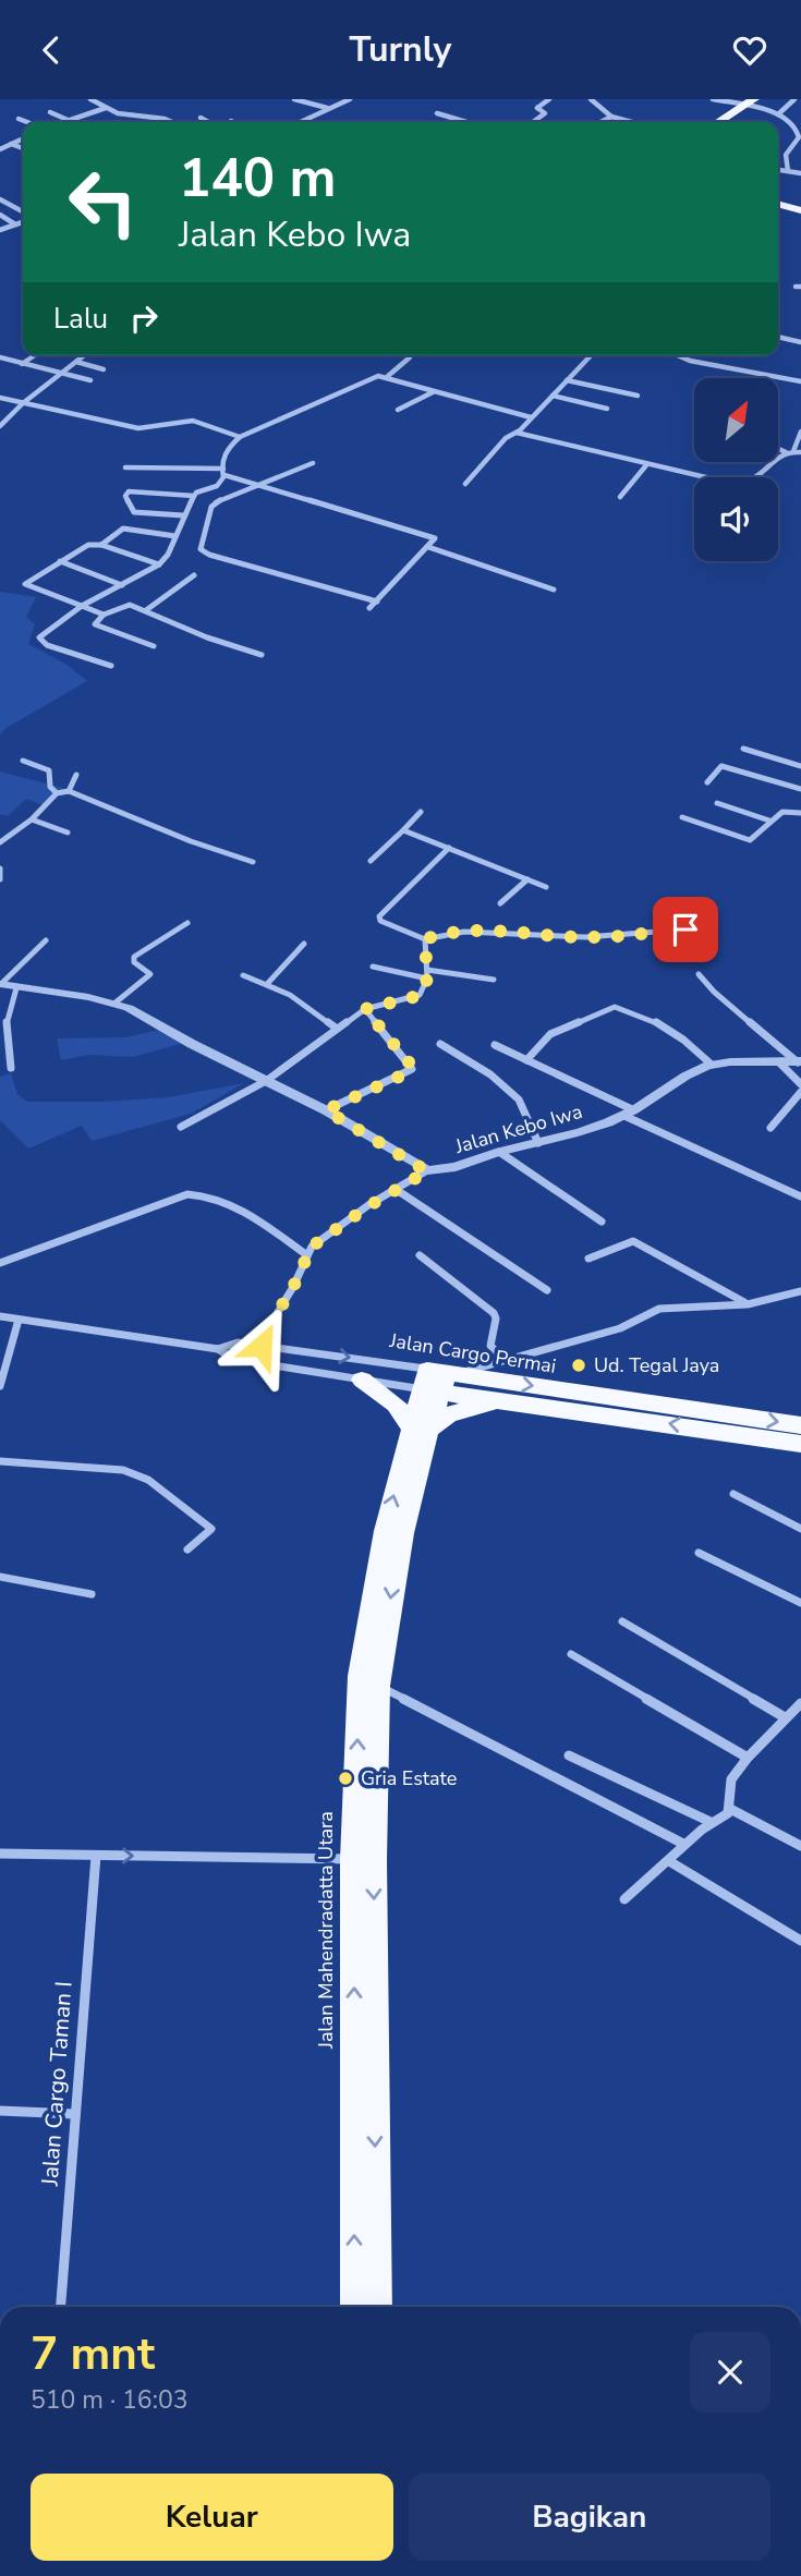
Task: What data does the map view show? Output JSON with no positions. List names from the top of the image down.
{
  "streets": {
    "highway": ["Jalan Cargo Permai", "Jalan Mahendradatta Utara"],
    "street": ["Jalan Kebo Iwa", "Jalan Cargo Taman I"]
  },
  "crossings": [
    ["Jalan Cargo Permai", "Jalan Mahendradatta Utara"]
  ],
  "places": ["Ud. Tegal Jaya", "Gria Estate"],
  "north": "top right",
  "page": {
    "header": "Turnly",
    "turn": ["140 m", "Jalan Kebo Iwa"],
    "then": "Lalu",
    "heading": ["7 mnt", "510 m · 16:03"],
    "buttons": ["Keluar", "Bagikan"]
  }
}
